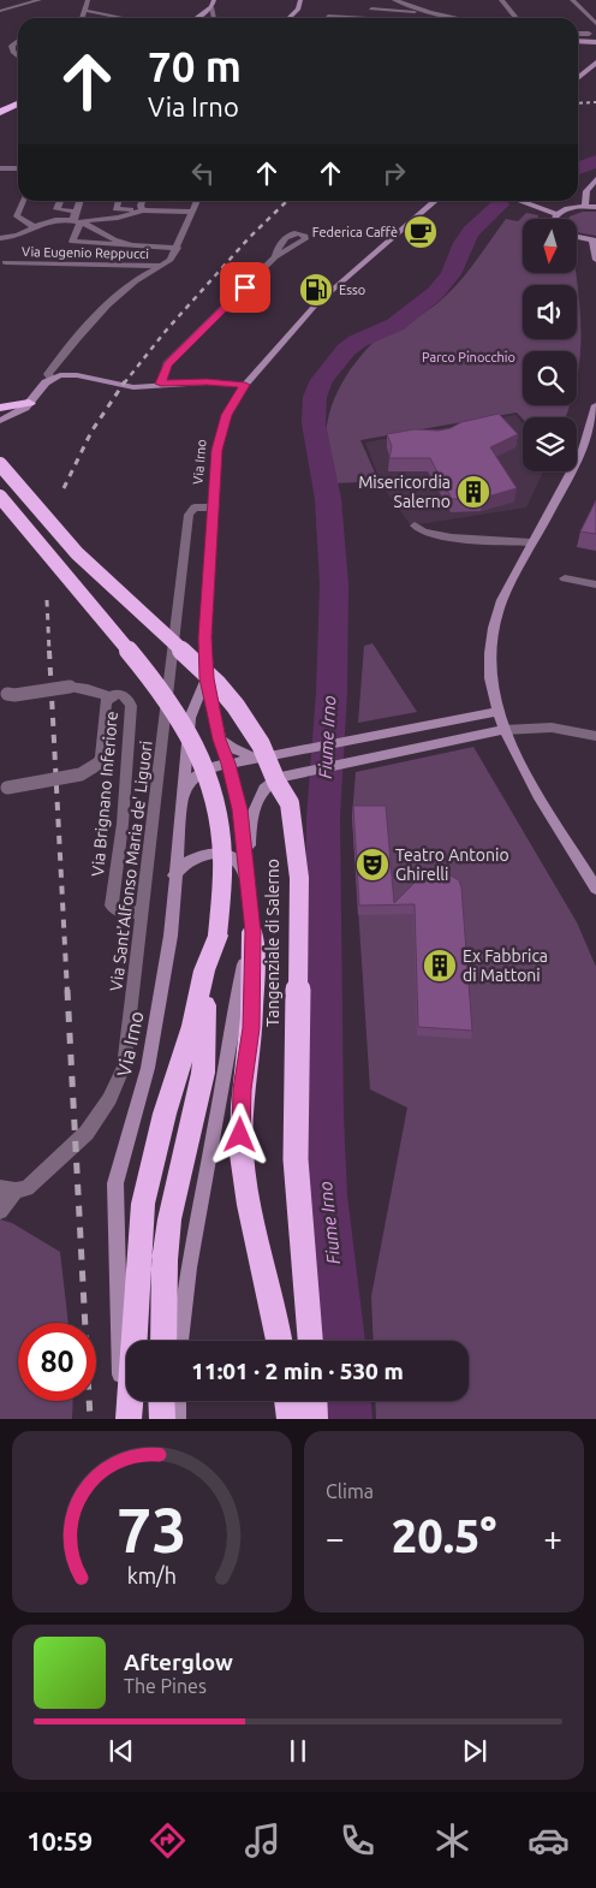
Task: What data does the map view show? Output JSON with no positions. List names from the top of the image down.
{
  "streets": {
    "highway": ["Tangenziale di Salerno"],
    "main road": ["Via Irno"],
    "street": ["Via Eugenio Reppucci", "Via Brignano Inferiore", "Via Sant'Alfonso Maria de' Liguori"]
  },
  "crossings": [
    ["Via Irno", "Via Sant'Alfonso Maria de' Liguori"],
    ["Via Brignano Inferiore", "Via Sant'Alfonso Maria de' Liguori"]
  ],
  "water": ["Fiume Irno"],
  "parks": ["Parco Pinocchio"],
  "places": {
    "cafe": ["Federica Caffè"],
    "fuel station": ["Esso"],
    "building": ["Misericordia Salerno", "Ex Fabbrica di Mattoni"],
    "theatre": ["Teatro Antonio Ghirelli"]
  },
  "north": "bottom",
  "page": {
    "turn": ["70 m", "Via Irno"],
    "limit": "80",
    "trip": "11:01 · 2 min · 530 m",
    "tile": "Clima",
    "heat": ["−", "20.5°", "+"],
    "song": ["Afterglow", "The Pines"],
    "tabs": "10:59",
    "gauge": ["73", "km/h"]
  }
}
